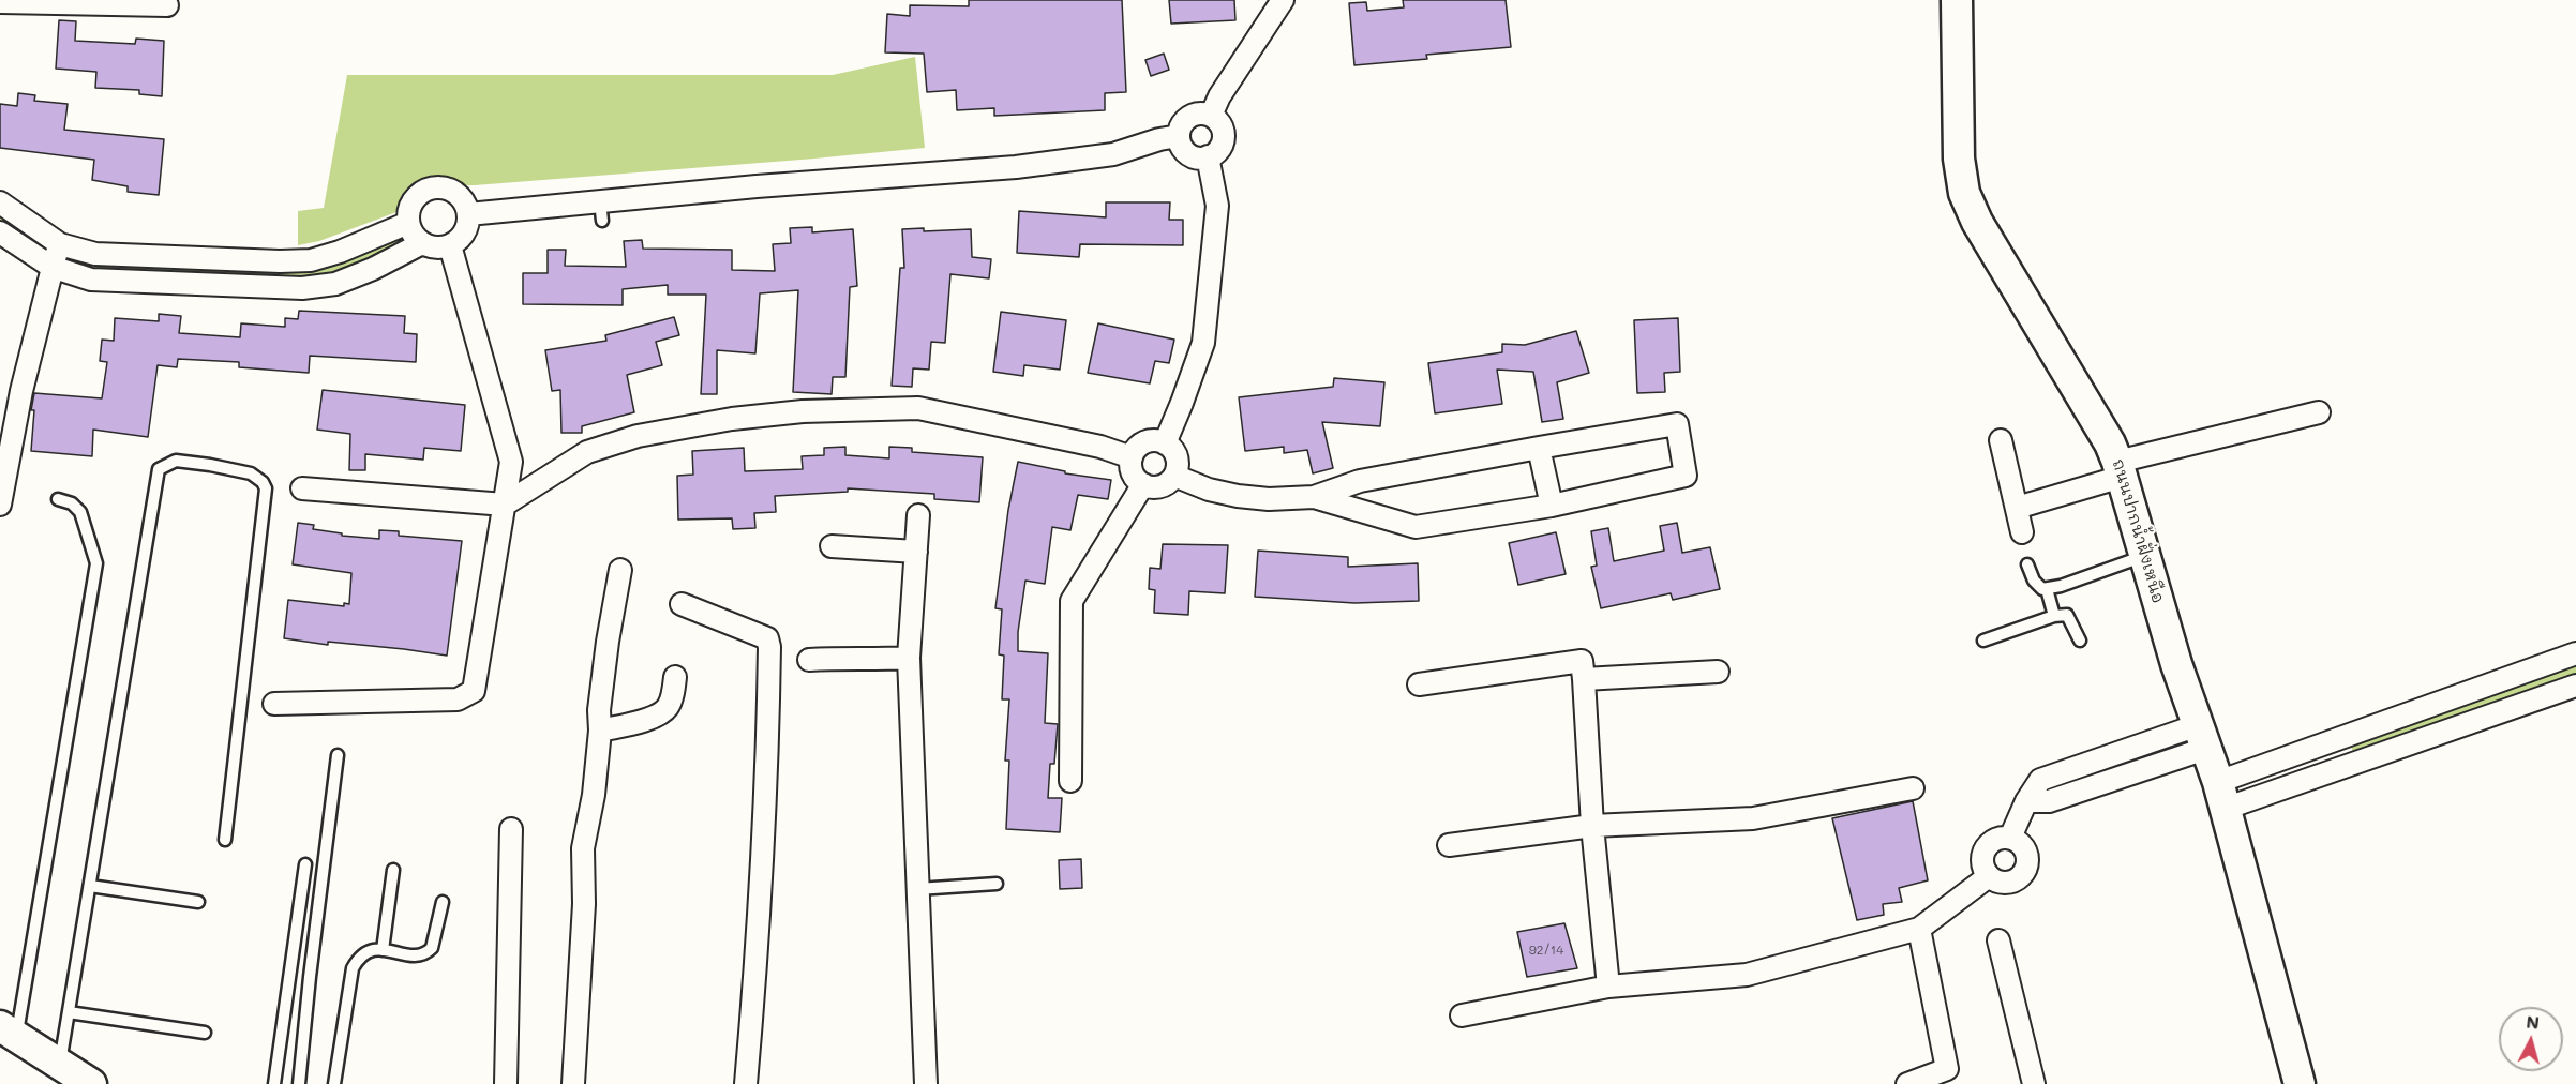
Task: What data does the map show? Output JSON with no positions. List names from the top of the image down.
{
  "streets": {
    "street": ["ถนนปากน้ำฝั่งเหนือ"]
  },
  "house_numbers": ["92/14"],
  "north": "top"
}
